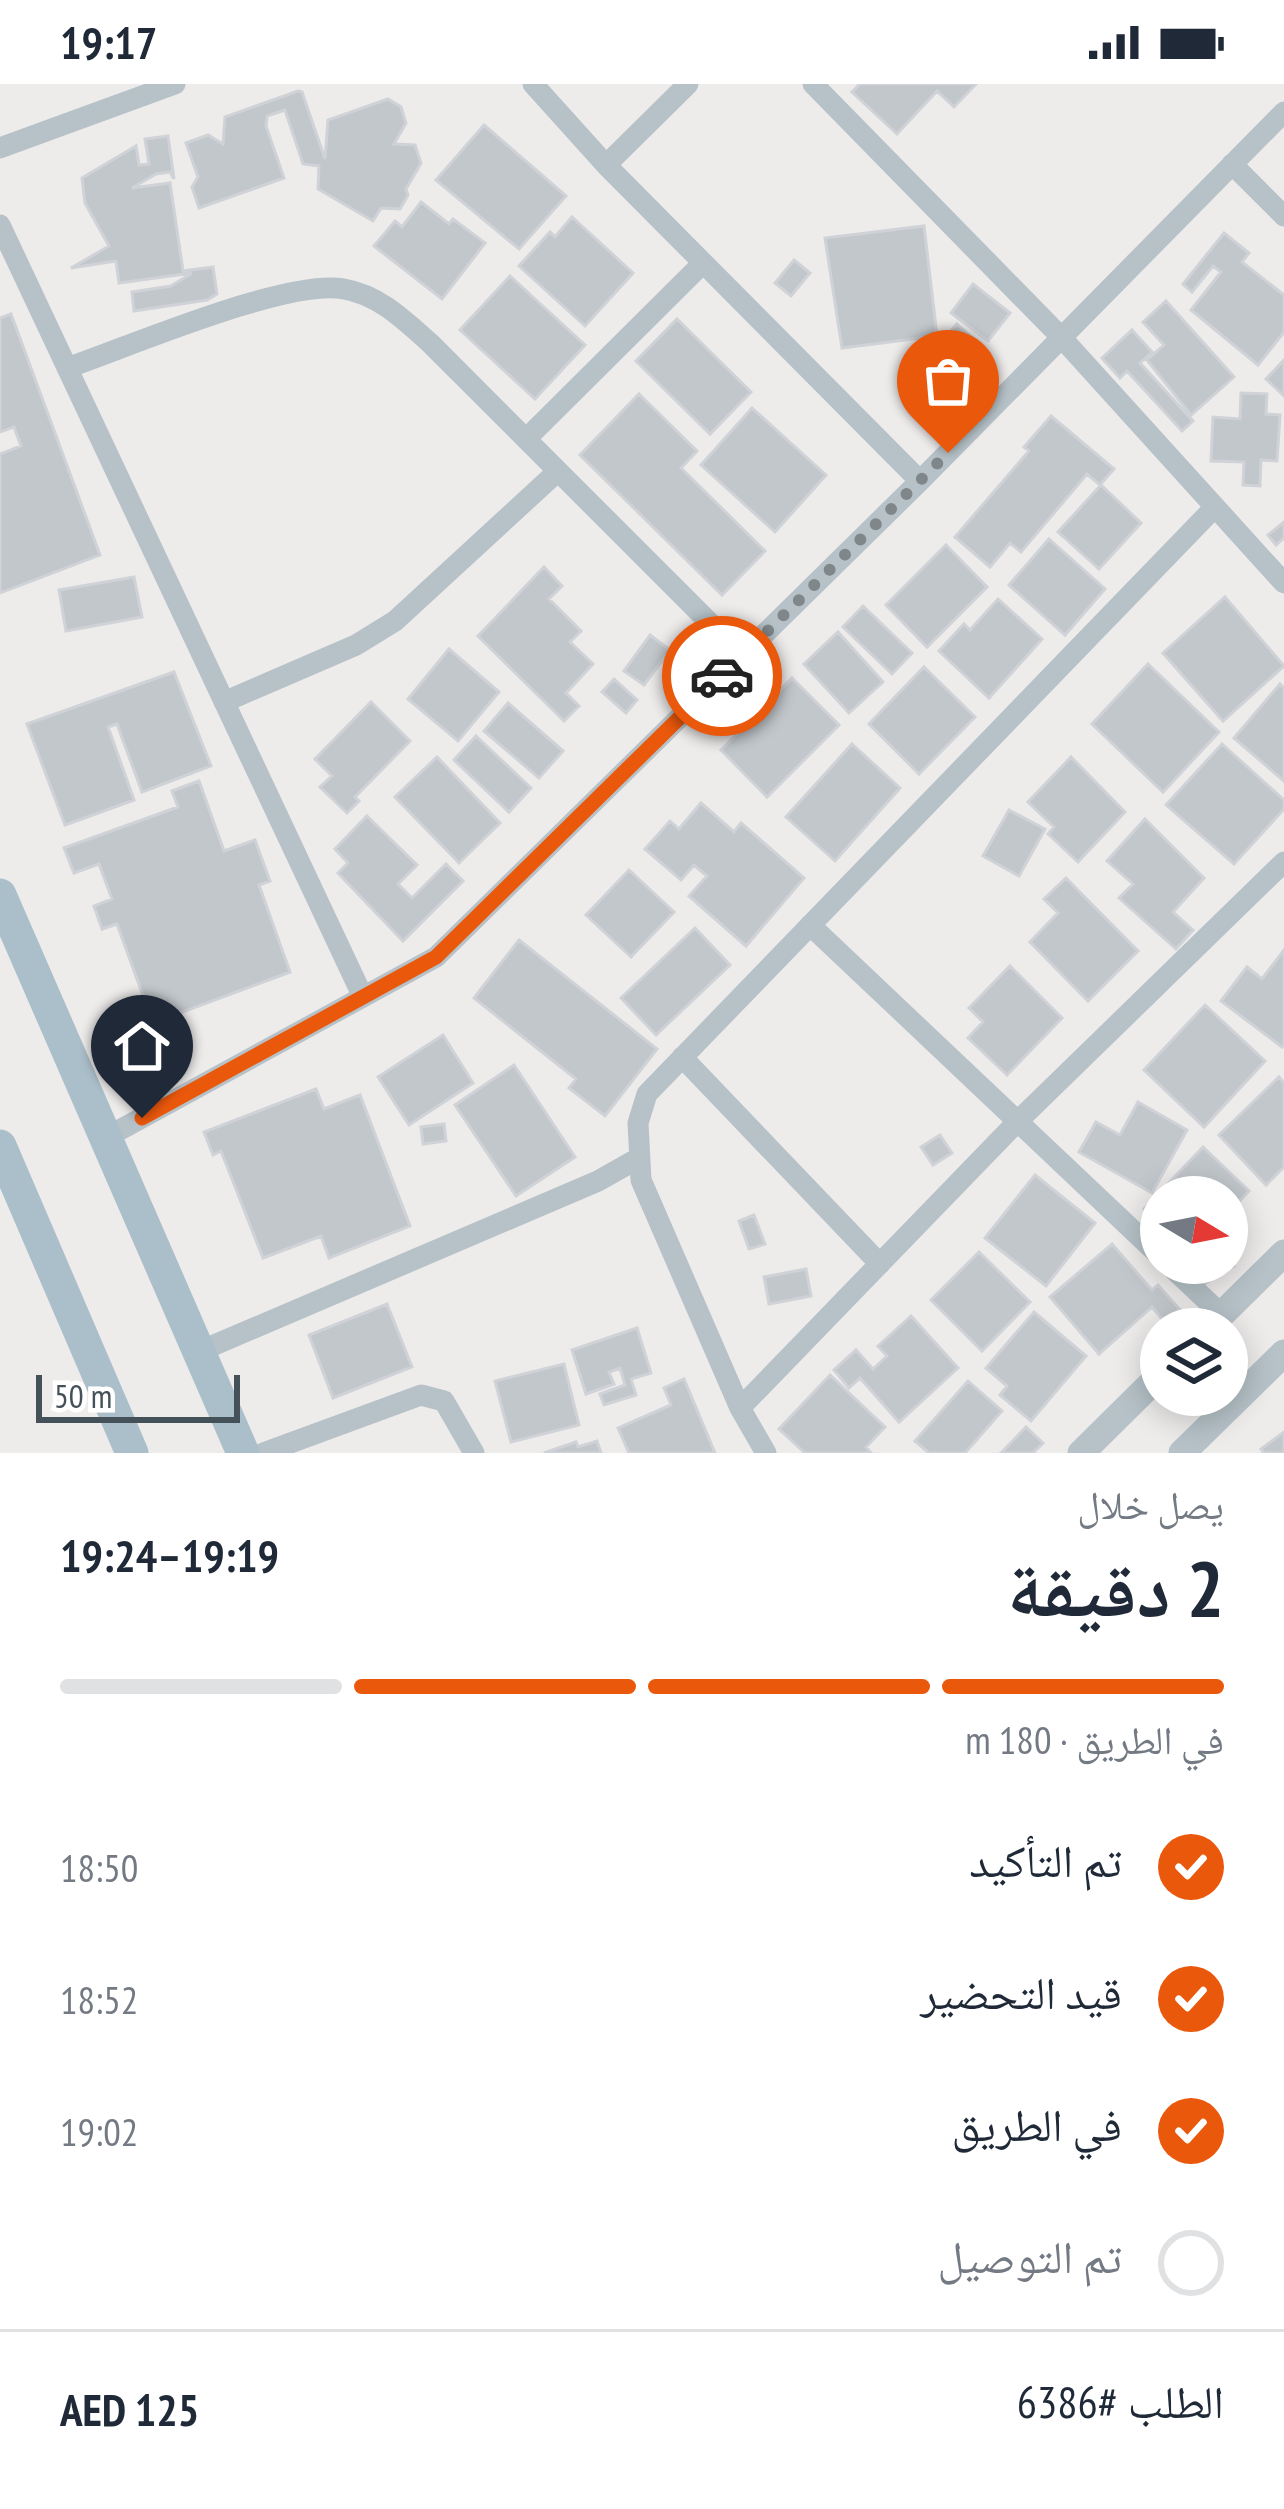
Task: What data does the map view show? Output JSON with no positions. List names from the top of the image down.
{
  "scale_bar": "50 m",
  "north": "right",
  "page": {
    "status": "19:17",
    "scale": "50 m",
    "heading": ["2 دقيقة", "يصل خلال", "19:19–19:24"],
    "panel": ["الطلب #6386", "AED 125"],
    "bar": "في الطريق · 180 m",
    "list": [
      ["تم التأكيد", "18:50"],
      ["قيد التحضير", "18:52"],
      ["في الطريق", "19:02"],
      "تم التوصيل"
    ]
  }
}
